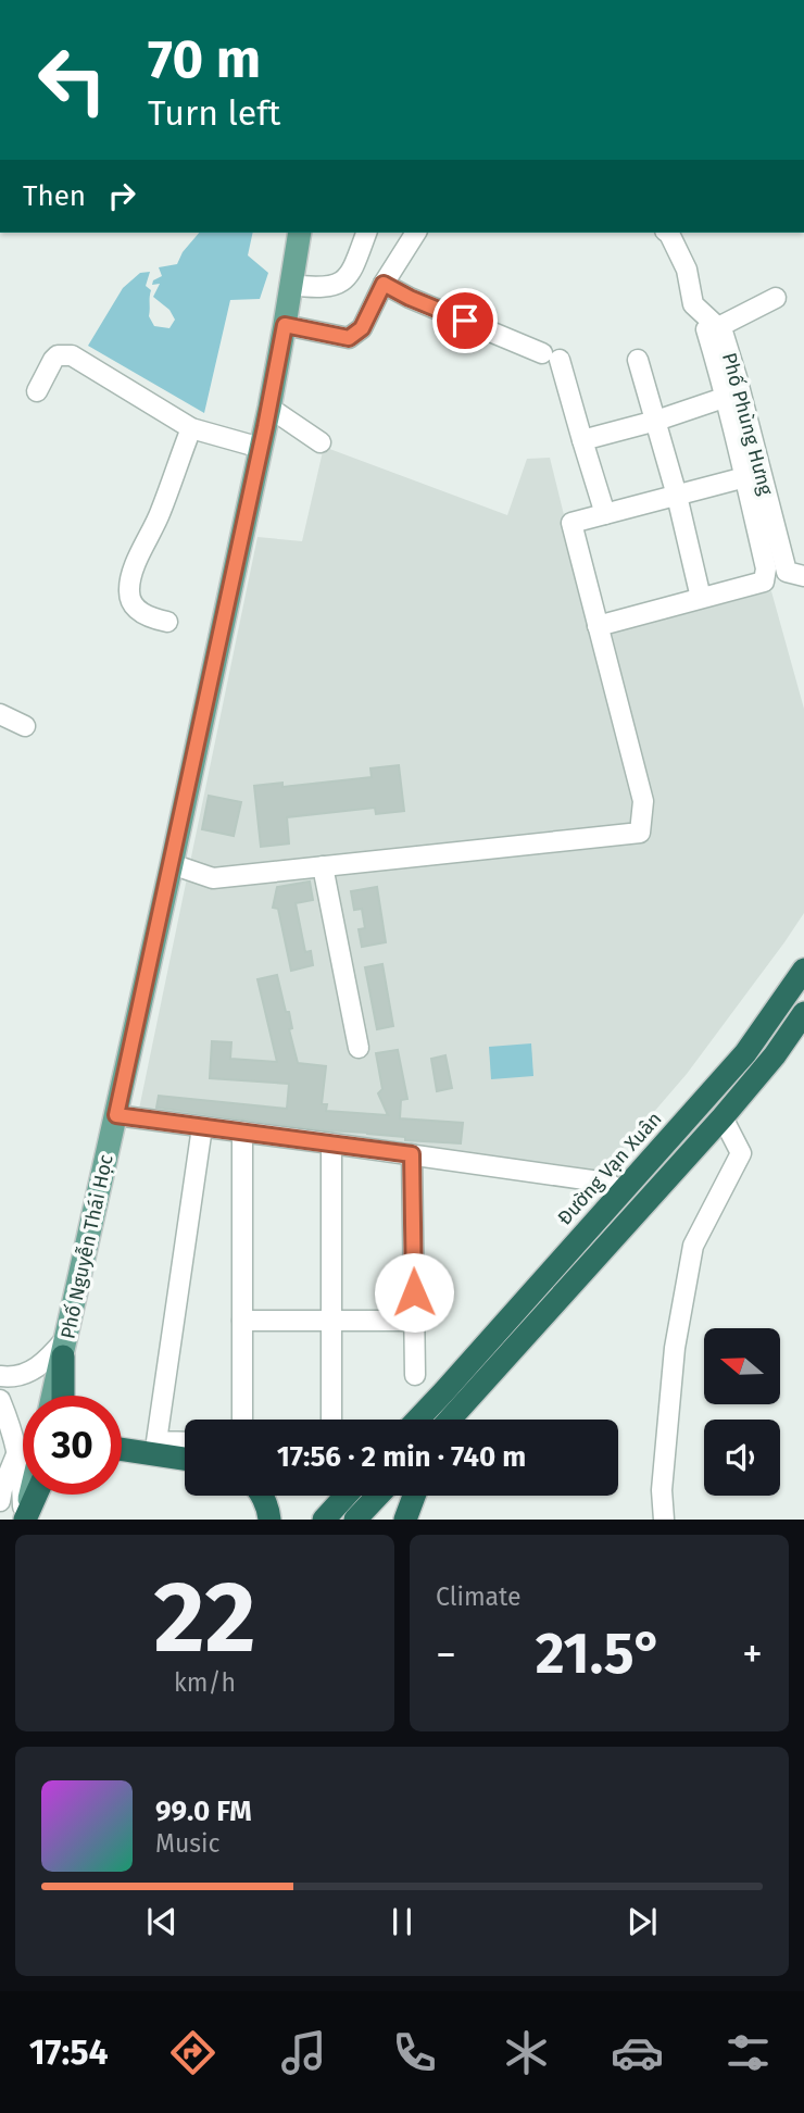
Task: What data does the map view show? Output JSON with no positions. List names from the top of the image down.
{
  "streets": {
    "highway": ["Đường Vạn Xuân"],
    "main road": ["Phố Nguyễn Thái Học"],
    "street": ["Phố Phùng Hưng"]
  },
  "north": "left",
  "page": {
    "turn": ["70 m", "Turn left"],
    "then": "Then",
    "limit": "30",
    "trip": "17:56 · 2 min · 740 m",
    "tile": [
      ["22", "km/h"],
      "Climate"
    ],
    "heat": ["−", "21.5°", "+"],
    "song": ["99.0 FM", "Music"],
    "tabs": "17:54"
  }
}
